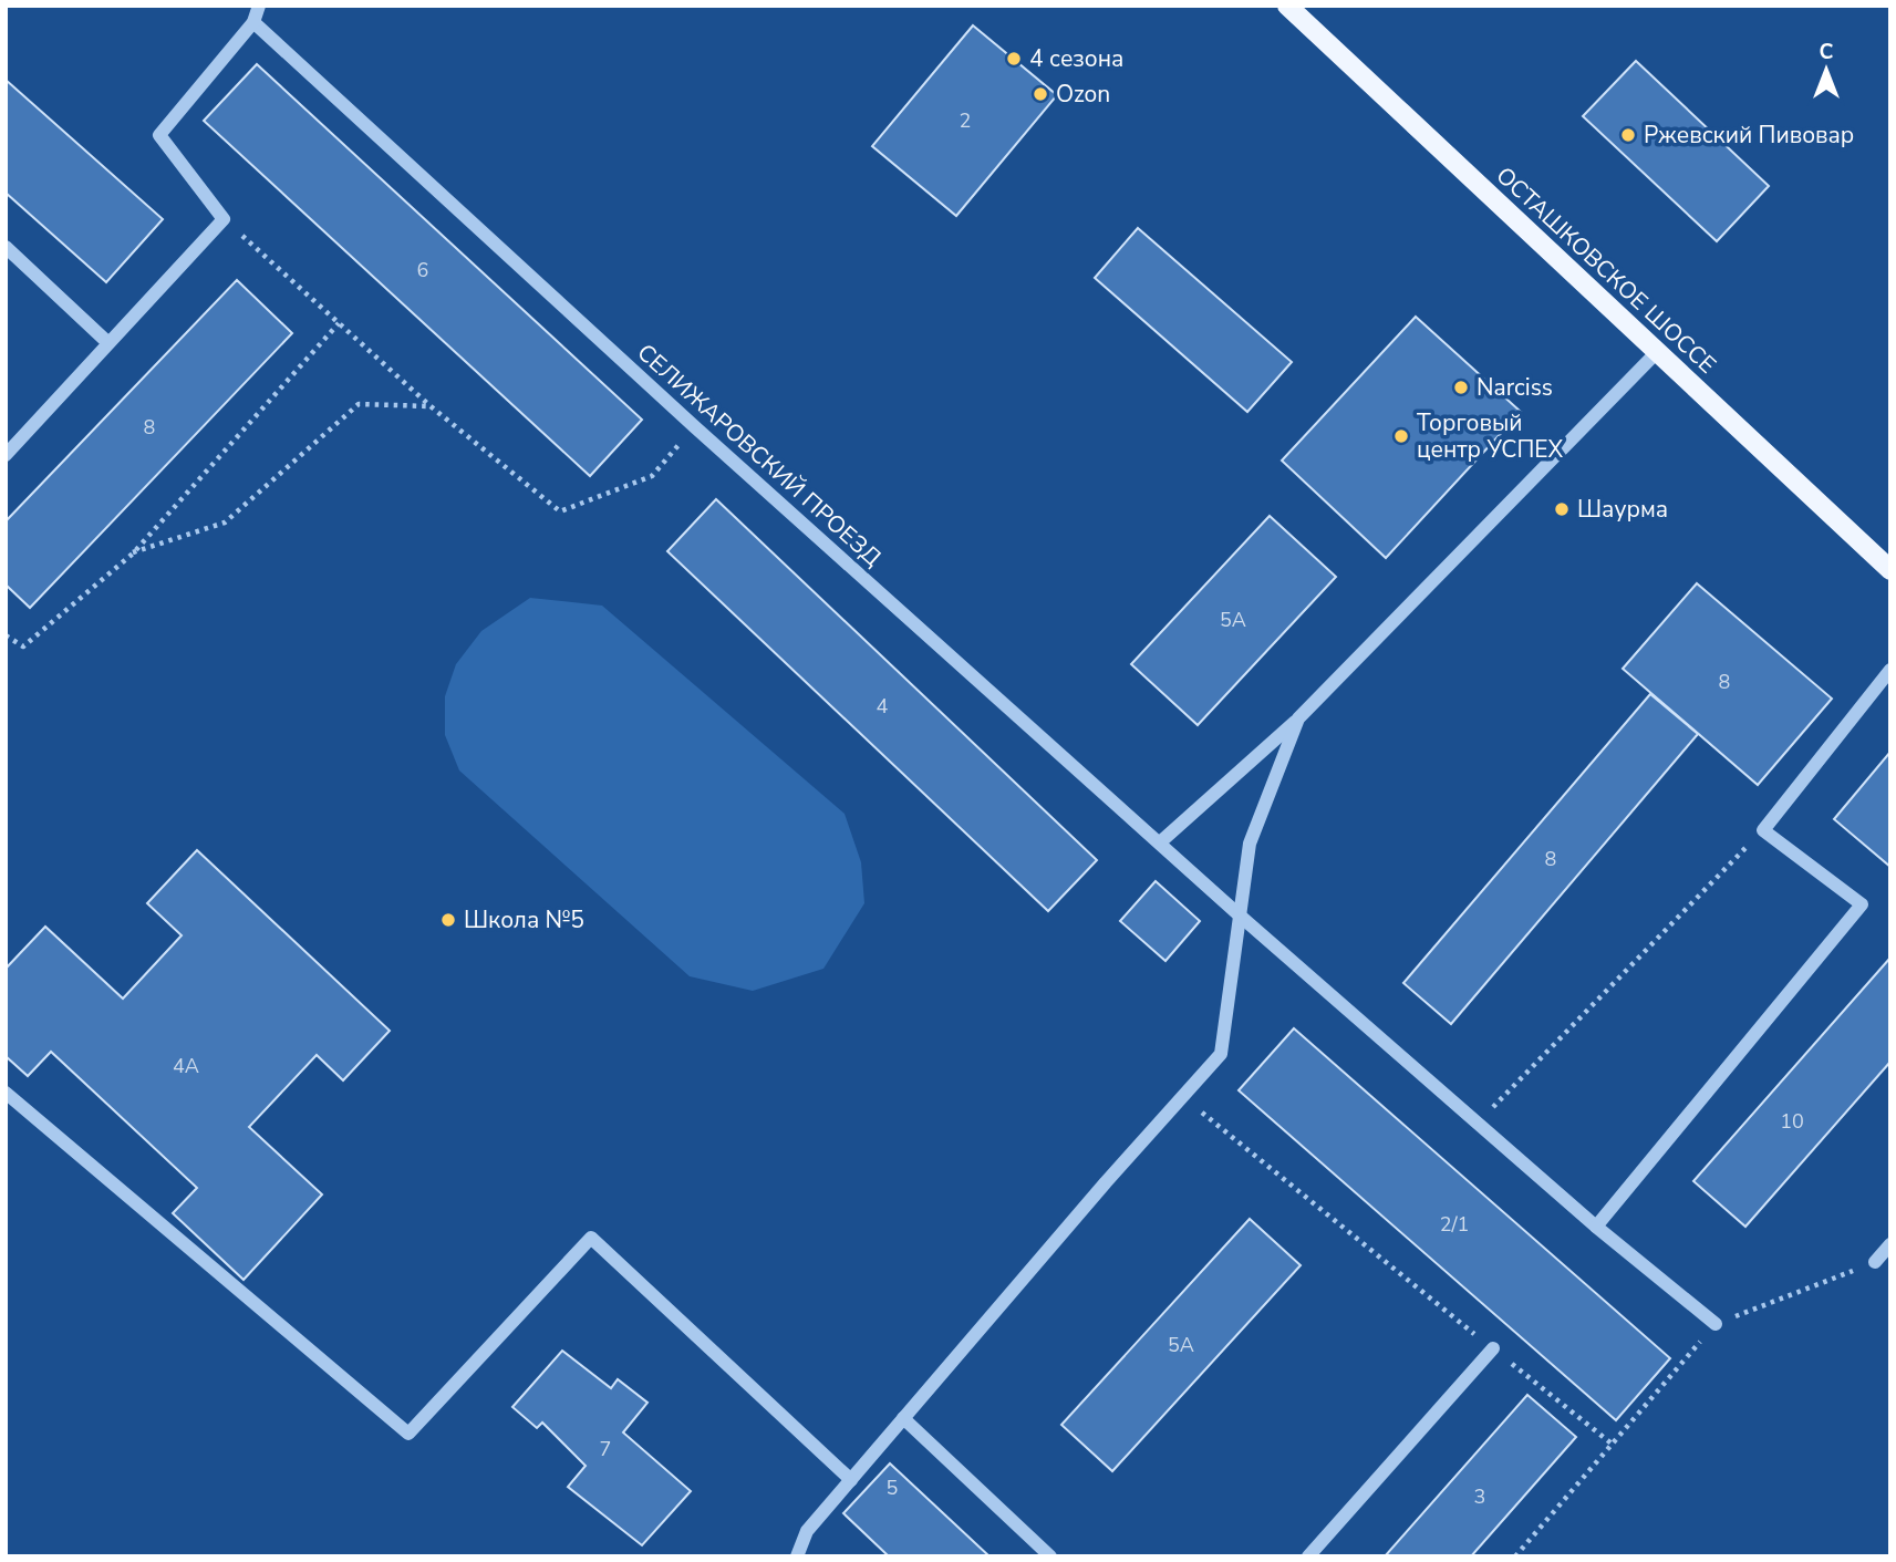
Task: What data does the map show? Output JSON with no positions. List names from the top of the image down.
{
  "streets": {
    "main road": ["ОСТАШКОВСКОЕ ШОССЕ"],
    "street": ["СЕЛИЖАРОВСКИЙ ПРОЕЗД"]
  },
  "places": [
    "4 сезона",
    "Ozon",
    "Ржевский Пивовар",
    "Narciss",
    "Торговый центр УСПЕХ",
    "Шаурма",
    "Школа №5"
  ],
  "house_numbers": [
    "2",
    "6",
    "8",
    "5А",
    "8",
    "4",
    "8",
    "4А",
    "10",
    "2/1",
    "5А",
    "7",
    "5",
    "3"
  ],
  "north": "top"
}
